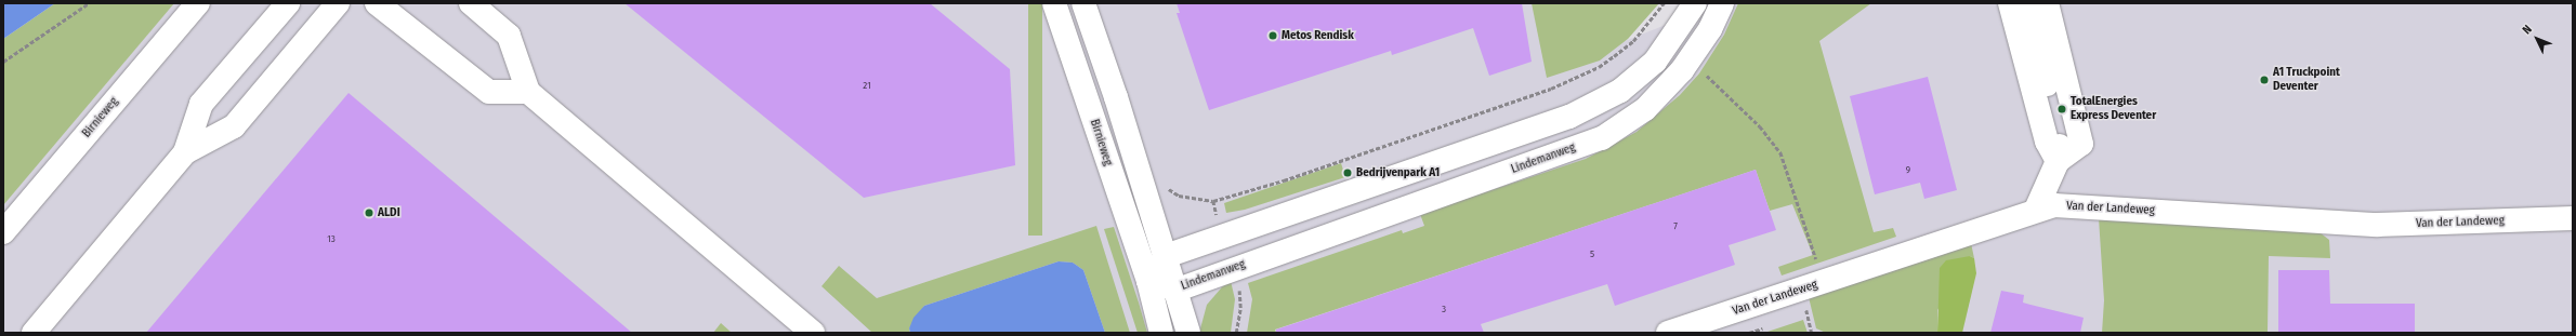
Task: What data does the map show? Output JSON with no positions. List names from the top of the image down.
{
  "streets": {
    "street": ["Birnieweg", "Lindemanweg", "Van der Landeweg"]
  },
  "crossings": [
    ["Birnieweg", "Lindemanweg"]
  ],
  "places": [
    "Metos Rendisk",
    "A1 Truckpoint Deventer",
    "TotalEnergies Express Deventer",
    "Bedrijvenpark A1",
    "ALDI"
  ],
  "house_numbers": [
    "21",
    "9",
    "7",
    "13",
    "5",
    "3"
  ],
  "north": "top left"
}
